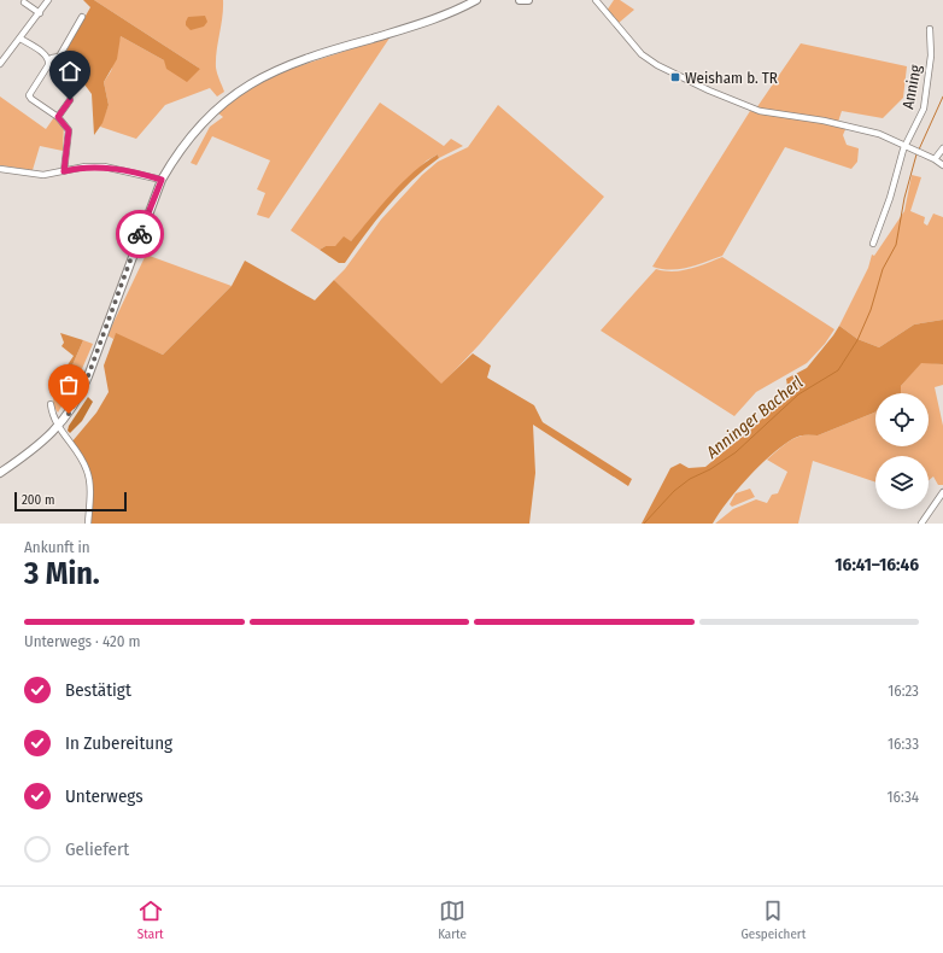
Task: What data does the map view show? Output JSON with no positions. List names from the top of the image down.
{
  "streets": {
    "street": ["Anning"]
  },
  "water": ["Anninger Bacherl"],
  "places": {
    "transit": ["Weisham b. TR"]
  },
  "scale_bar": "200 m",
  "page": {
    "scale": "200 m",
    "heading": ["3 Min.", "Ankunft in", "16:41–16:46"],
    "bar": "Unterwegs · 420 m",
    "list": [
      ["Bestätigt", "16:23"],
      ["In Zubereitung", "16:33"],
      ["Unterwegs", "16:34"],
      "Geliefert"
    ],
    "tabs": ["Start", "Karte", "Gespeichert"]
  }
}
